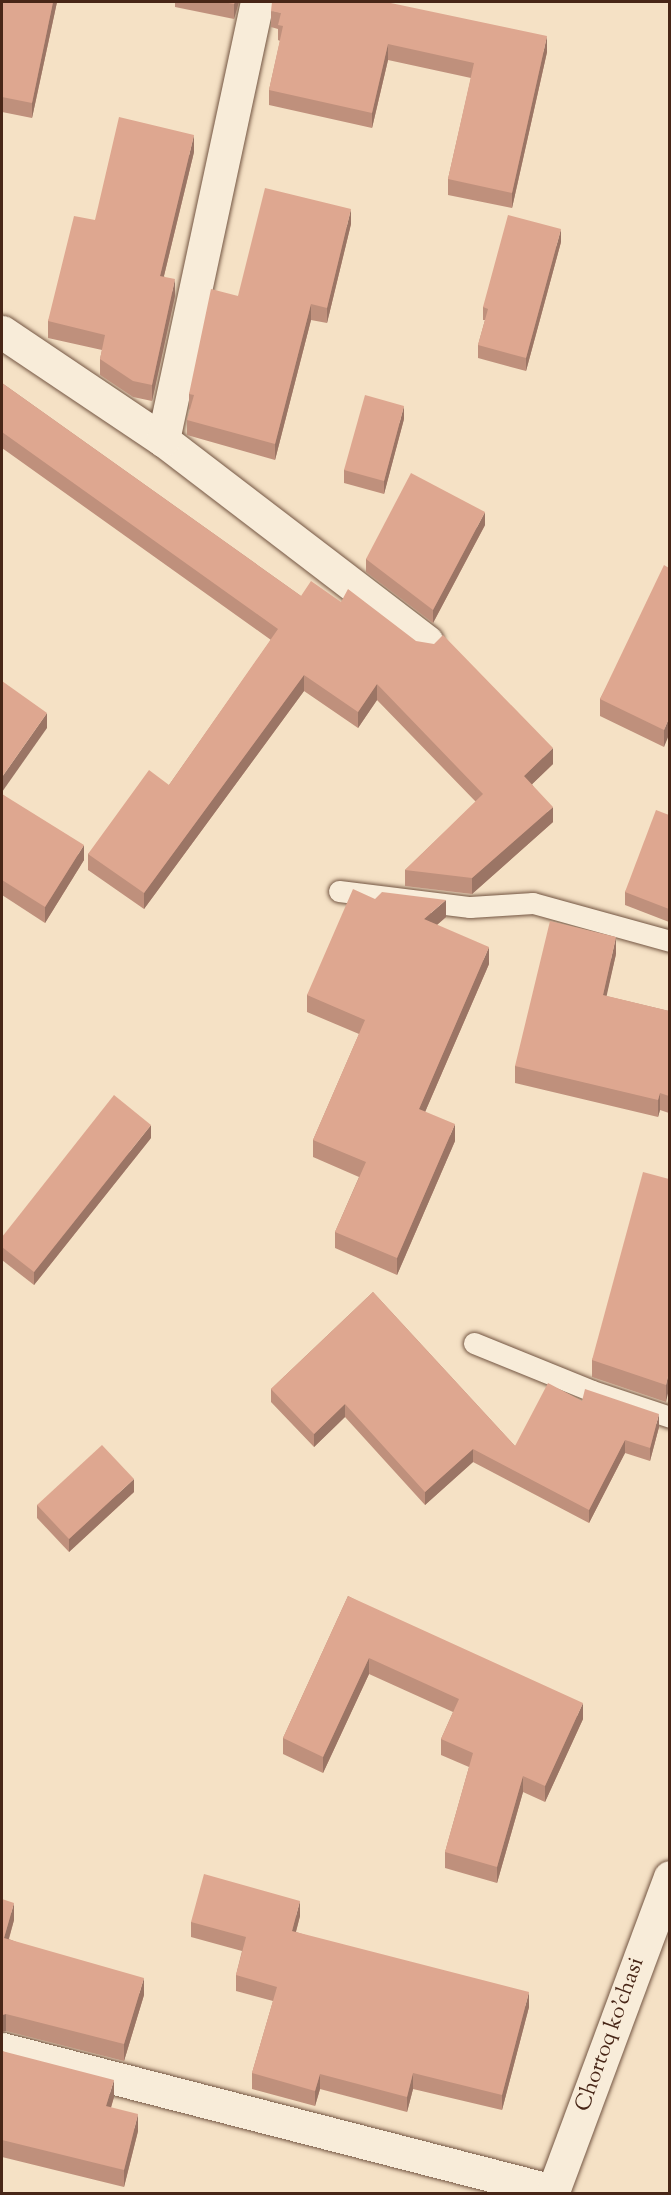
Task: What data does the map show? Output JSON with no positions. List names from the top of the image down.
{
  "streets": {
    "street": ["Chortoq ko'chasi"]
  }
}
